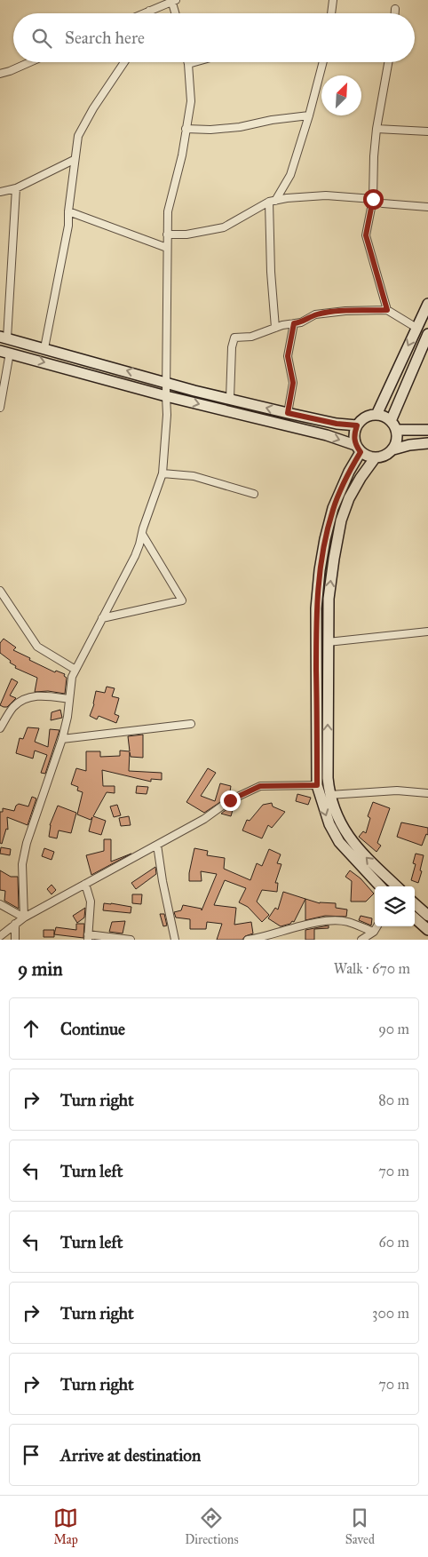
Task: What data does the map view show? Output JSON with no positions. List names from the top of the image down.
{
  "north": "top right",
  "page": {
    "search": "Search here",
    "heading": ["9 min", "Walk · 670 m"],
    "list": [
      ["Continue", "90 m"],
      ["Turn right", "80 m"],
      ["Turn left", "70 m"],
      ["Turn left", "60 m"],
      ["Turn right", "300 m"],
      ["Turn right", "70 m"],
      "Arrive at destination"
    ],
    "nav": ["Map", "Directions", "Saved"]
  }
}
